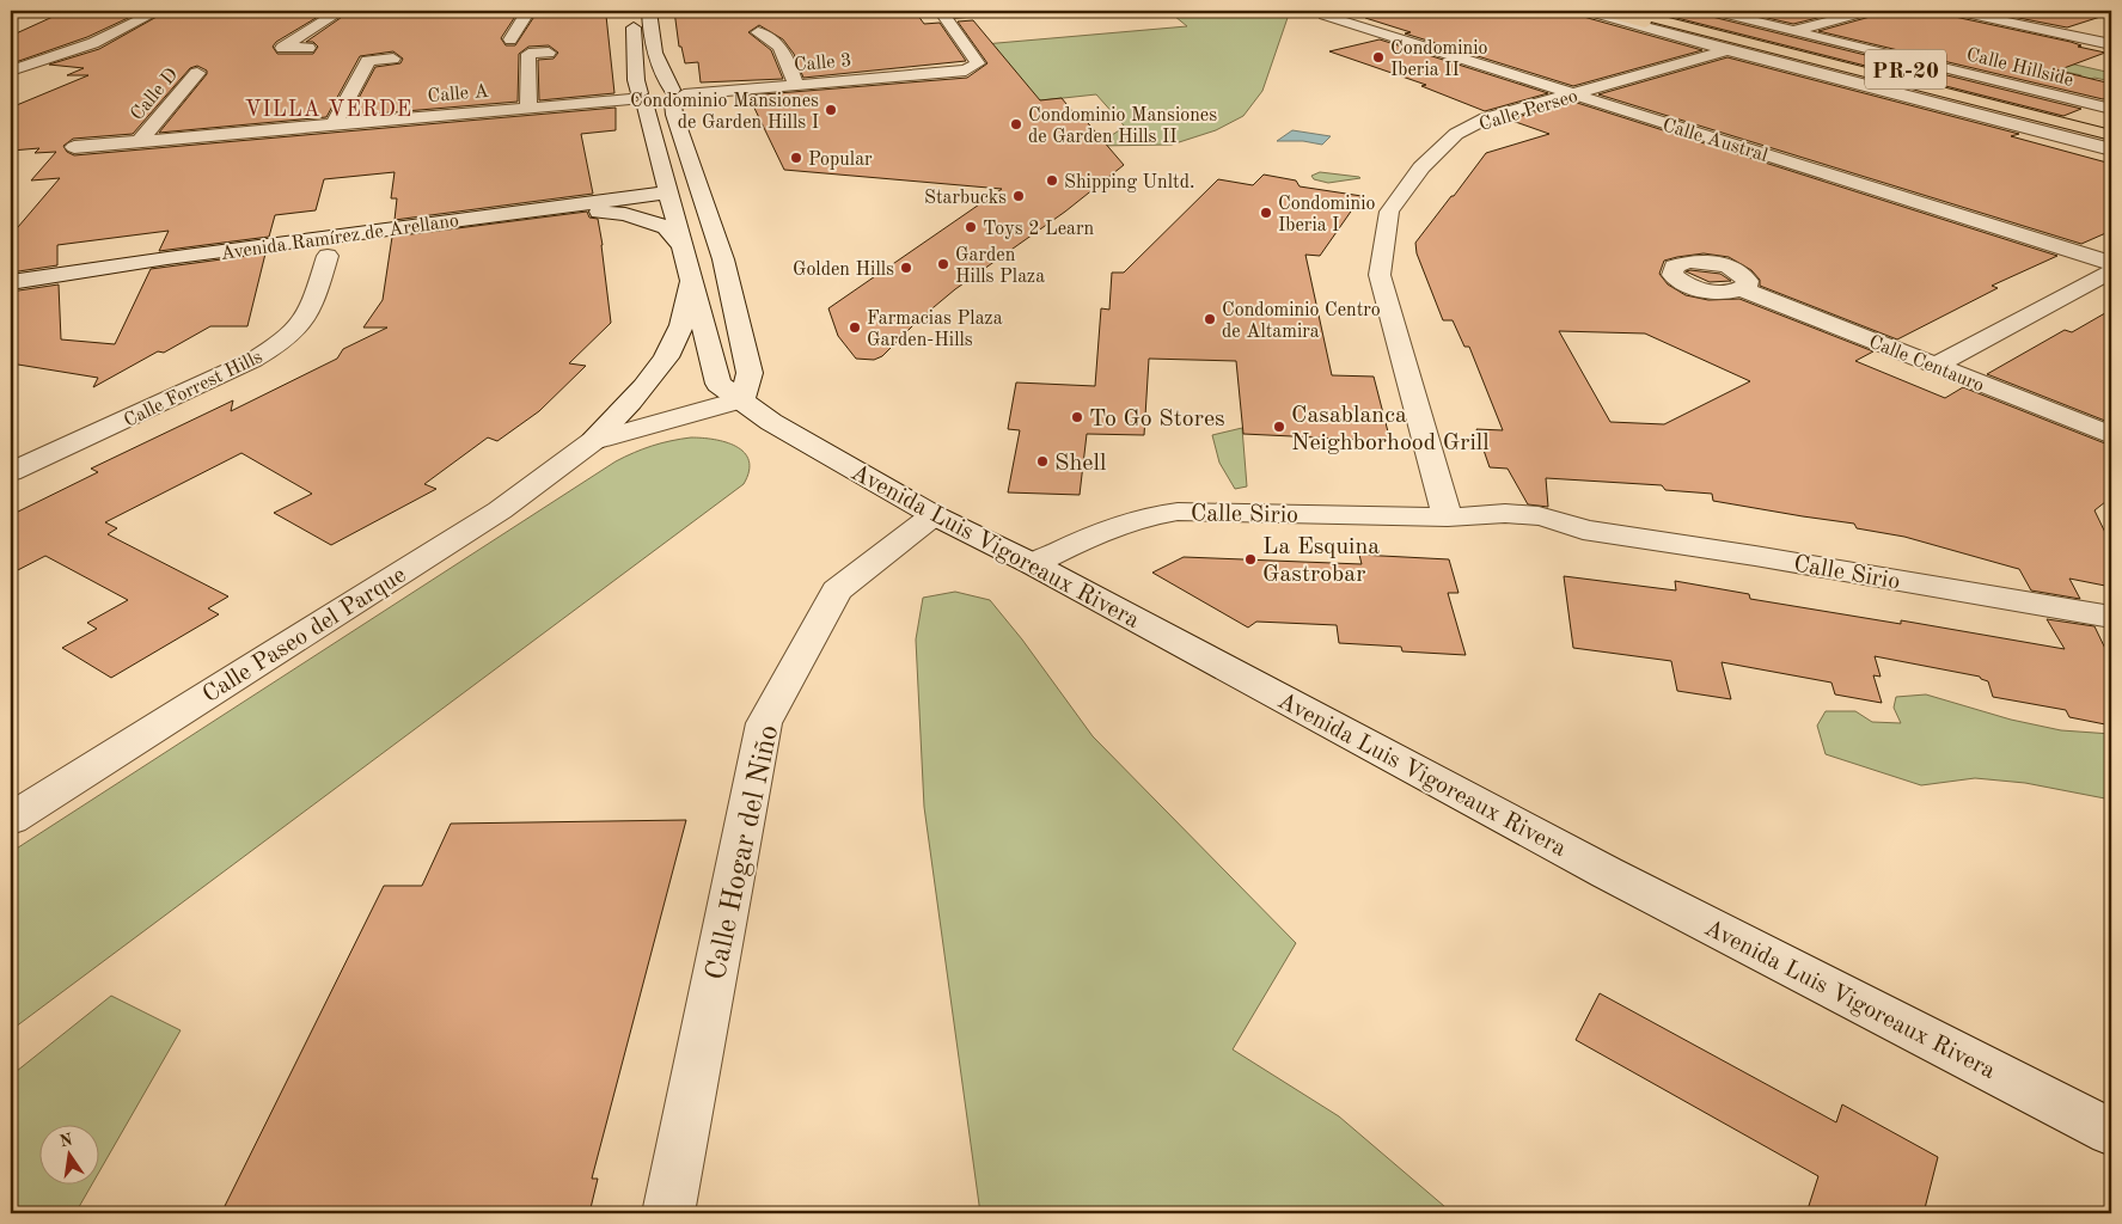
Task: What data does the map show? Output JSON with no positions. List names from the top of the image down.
{
  "streets": {
    "highway": ["PR-20"],
    "street": [
      "Calle 3",
      "Calle Hillside",
      "Calle A",
      "Calle D",
      "Calle Perseo",
      "Calle Austral",
      "Avenida Ramírez de Arellano",
      "Calle Centauro",
      "Calle Forrest Hills",
      "Calle Sirio",
      "Avenida Luis Vigoreaux Rivera",
      "Calle Paseo del Parque",
      "Calle Hogar del Niño"
    ]
  },
  "crossings": [
    ["Calle Hillside", "PR-20"],
    ["Calle A", "Calle D"],
    ["Calle A", "Avenida Luis Vigoreaux Rivera"],
    ["Calle Perseo", "Calle Austral"],
    ["Calle Perseo", "Calle Sirio"],
    ["Avenida Ramírez de Arellano", "Avenida Luis Vigoreaux Rivera"],
    ["Calle Sirio", "Avenida Luis Vigoreaux Rivera"],
    ["Avenida Luis Vigoreaux Rivera", "Calle Hogar del Niño"]
  ],
  "districts": ["VILLA VERDE"],
  "places": [
    "Condominio Iberia II",
    "Condominio Mansiones de Garden Hills I",
    "Condominio Mansiones de Garden Hills II",
    "Popular",
    "Shipping Unltd.",
    "Starbucks",
    "Condominio Iberia I",
    "Toys 2 Learn",
    "Garden Hills Plaza",
    "Golden Hills",
    "Condominio Centro de Altamira",
    "Farmacias Plaza Garden-Hills",
    "To Go Stores",
    "Casablanca Neighborhood Grill",
    "Shell",
    "La Esquina Gastrobar"
  ],
  "north": "top"
}
